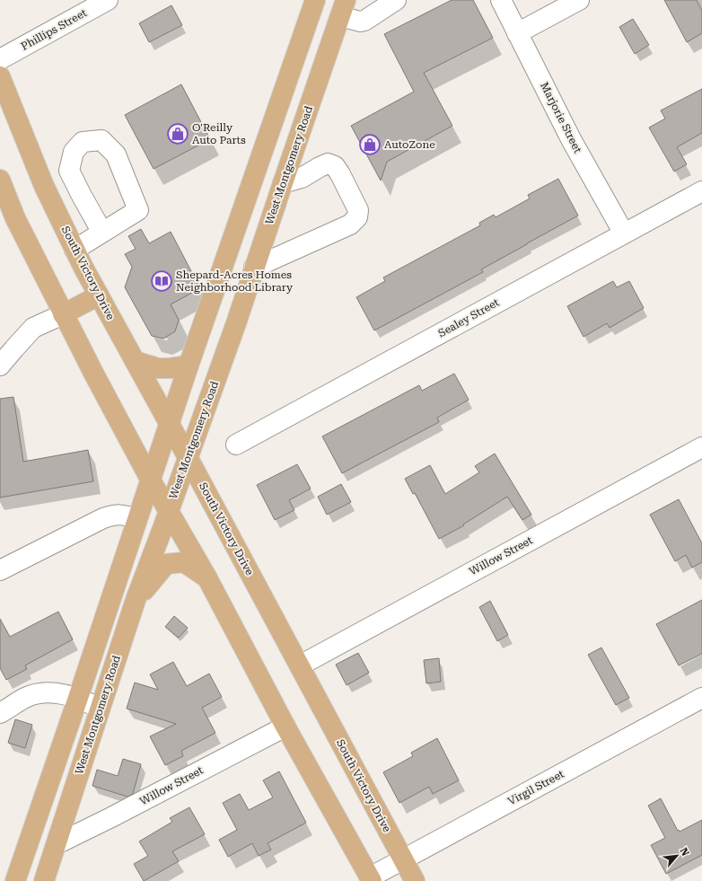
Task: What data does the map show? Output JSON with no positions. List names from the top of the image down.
{
  "streets": {
    "main road": ["West Montgomery Road", "South Victory Drive"],
    "street": [
      "Phillips Street",
      "Marjorie Street",
      "Sealey Street",
      "Willow Street",
      "Virgil Street"
    ]
  },
  "crossings": [
    ["Marjorie Street", "Sealey Street"],
    ["West Montgomery Road", "South Victory Drive"],
    ["West Montgomery Road", "Willow Street"],
    ["South Victory Drive", "Willow Street"],
    ["South Victory Drive", "Virgil Street"]
  ],
  "places": {
    "shop": ["O'Reilly Auto Parts", "AutoZone"],
    "library": ["Shepard-Acres Homes Neighborhood Library"]
  },
  "north": "top right"
}
